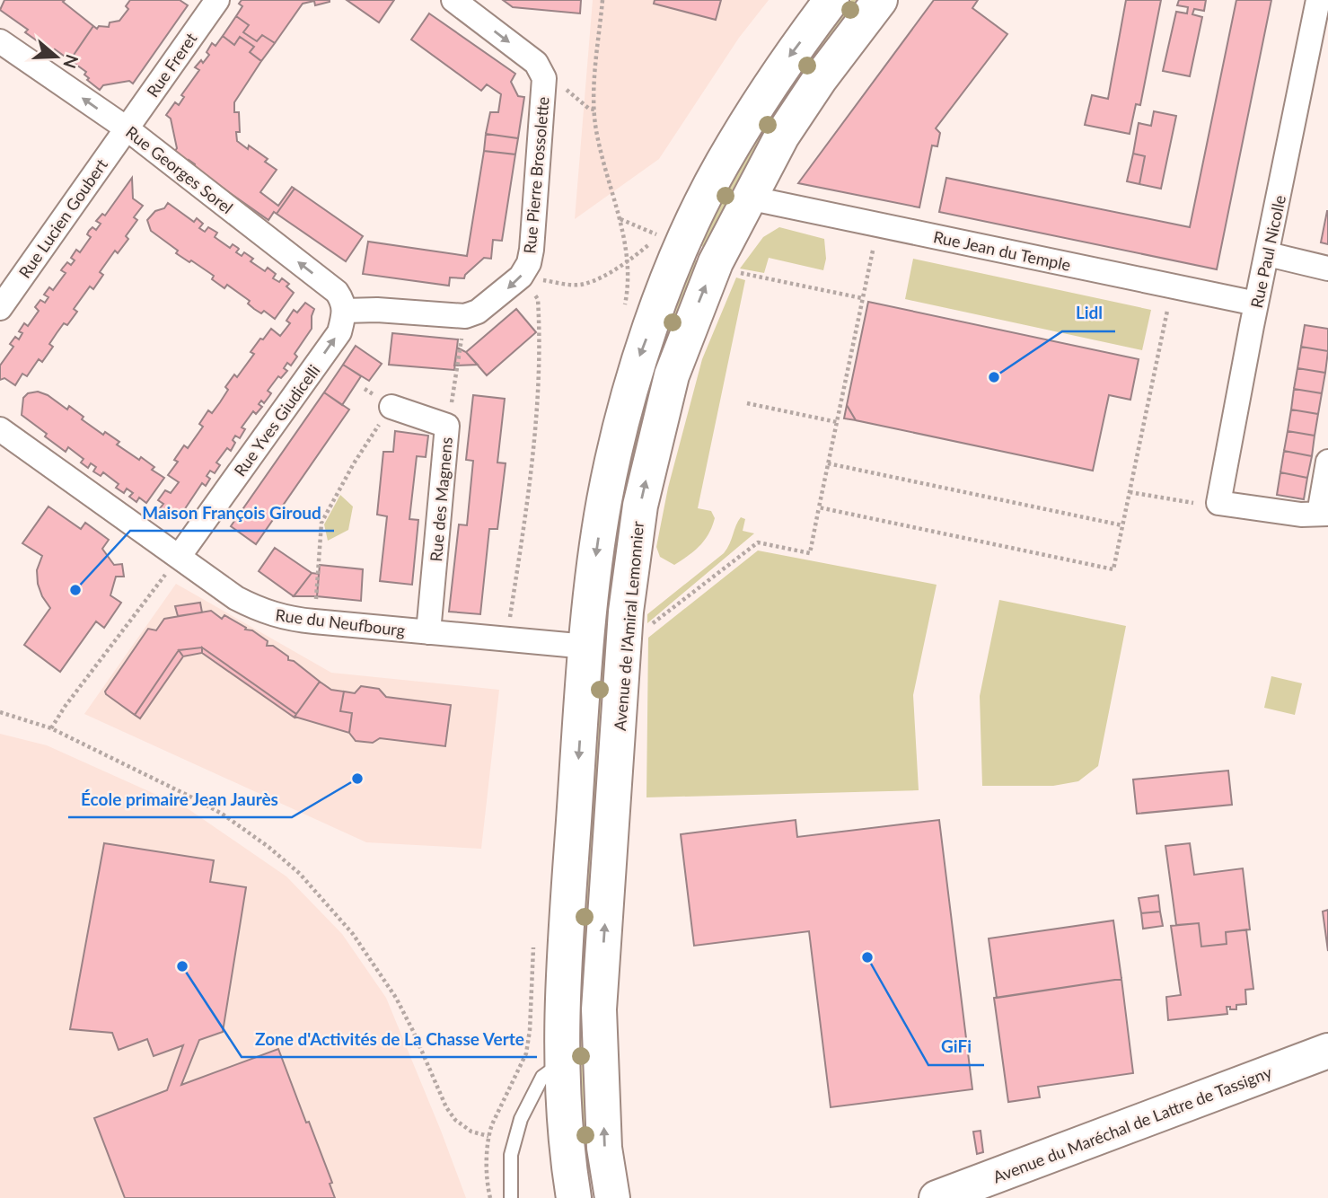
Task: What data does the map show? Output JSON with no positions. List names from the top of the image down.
{
  "streets": {
    "main road": ["Avenue de l'Amiral Lemonnier", "Avenue du Maréchal de Lattre de Tassigny"],
    "street": [
      "Rue Freret",
      "Rue Georges Sorel",
      "Rue Pierre Brossolette",
      "Rue Lucien Goubert",
      "Rue Jean du Temple",
      "Rue Paul Nicolle",
      "Rue Yves Giudicelli",
      "Rue des Magnens",
      "Rue du Neufbourg"
    ]
  },
  "crossings": [
    ["Rue Freret", "Rue Georges Sorel"],
    ["Rue Freret", "Rue Lucien Goubert"],
    ["Rue Georges Sorel", "Rue Lucien Goubert"],
    ["Rue Georges Sorel", "Rue Yves Giudicelli"],
    ["Rue Jean du Temple", "Rue Paul Nicolle"],
    ["Rue Jean du Temple", "Avenue de l'Amiral Lemonnier"],
    ["Rue Yves Giudicelli", "Rue du Neufbourg"],
    ["Rue des Magnens", "Rue du Neufbourg"]
  ],
  "one_way": ["Rue Georges Sorel", "Rue Yves Giudicelli"],
  "places": [
    "Lidl",
    "Maison François Giroud",
    "École primaire Jean Jaurès",
    "GiFi",
    "Zone d'Activités de La Chasse Verte"
  ],
  "north": "right"
}
